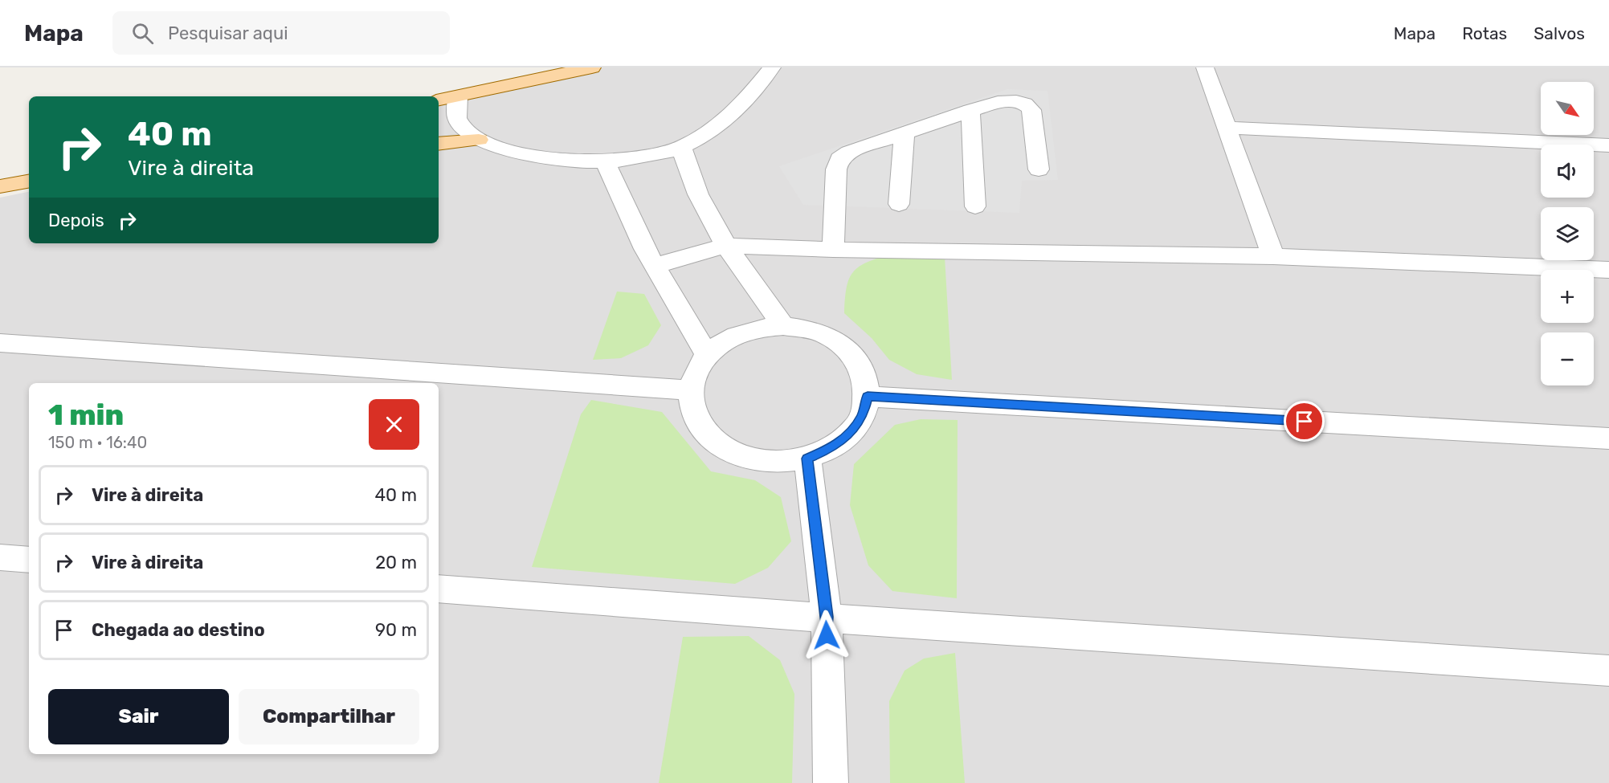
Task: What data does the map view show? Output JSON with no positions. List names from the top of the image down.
{
  "north": "bottom right",
  "page": {
    "header": "Mapa",
    "search": "Pesquisar aqui",
    "nav": ["Mapa", "Rotas", "Salvos"],
    "map_buttons": ["+", "−"],
    "turn": ["40 m", "Vire à direita"],
    "then": "Depois",
    "heading": ["1 min", "150 m · 16:40"],
    "list": [
      {
        "name": "Vire à direita",
        "value": "40 m"
      },
      {
        "name": "Vire à direita",
        "value": "20 m"
      },
      {
        "name": "Chegada ao destino",
        "value": "90 m"
      }
    ],
    "buttons": ["Sair", "Compartilhar"]
  }
}
